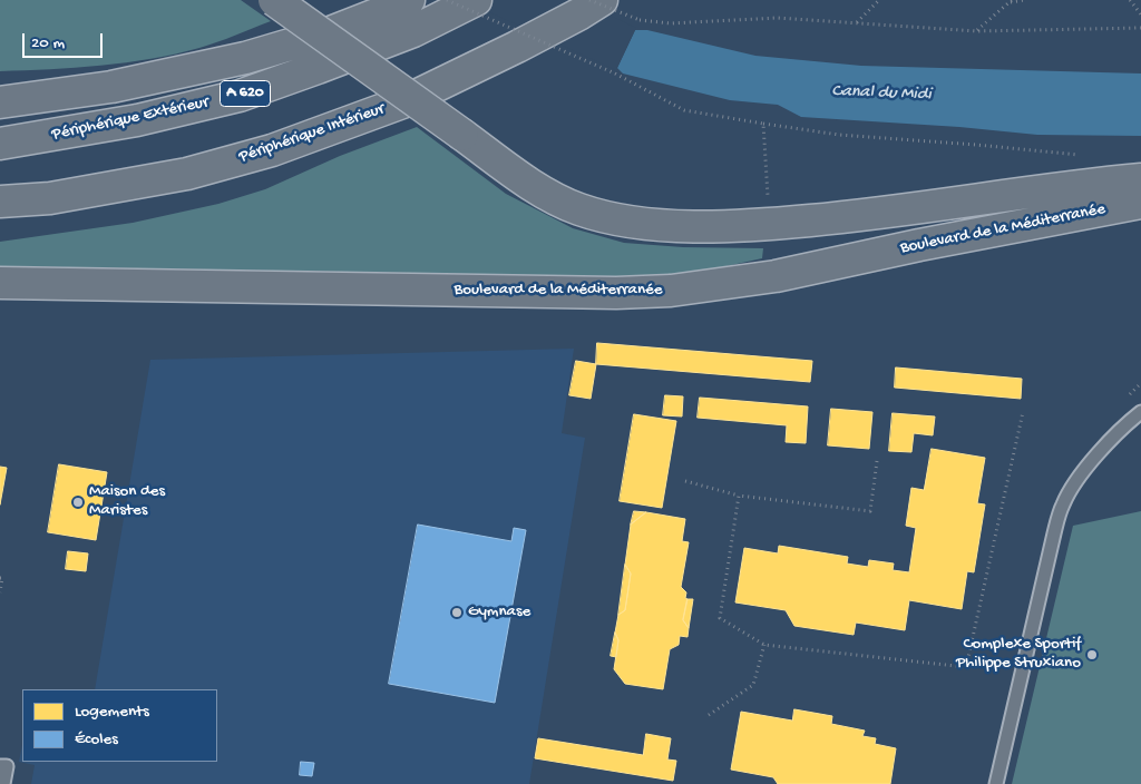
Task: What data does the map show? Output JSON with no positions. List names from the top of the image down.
{
  "streets": {
    "main road": [
      "A 620",
      "Périphérique Extérieur",
      "Périphérique Intérieur",
      "Boulevard de la Méditerranée"
    ]
  },
  "water": ["Canal du Midi"],
  "places": ["Maison des Maristes", "Gymnase", "Complexe Sportif Philippe Struxiano"],
  "legend": ["Logements", "Écoles"],
  "scale_bar": "20 m"
}
